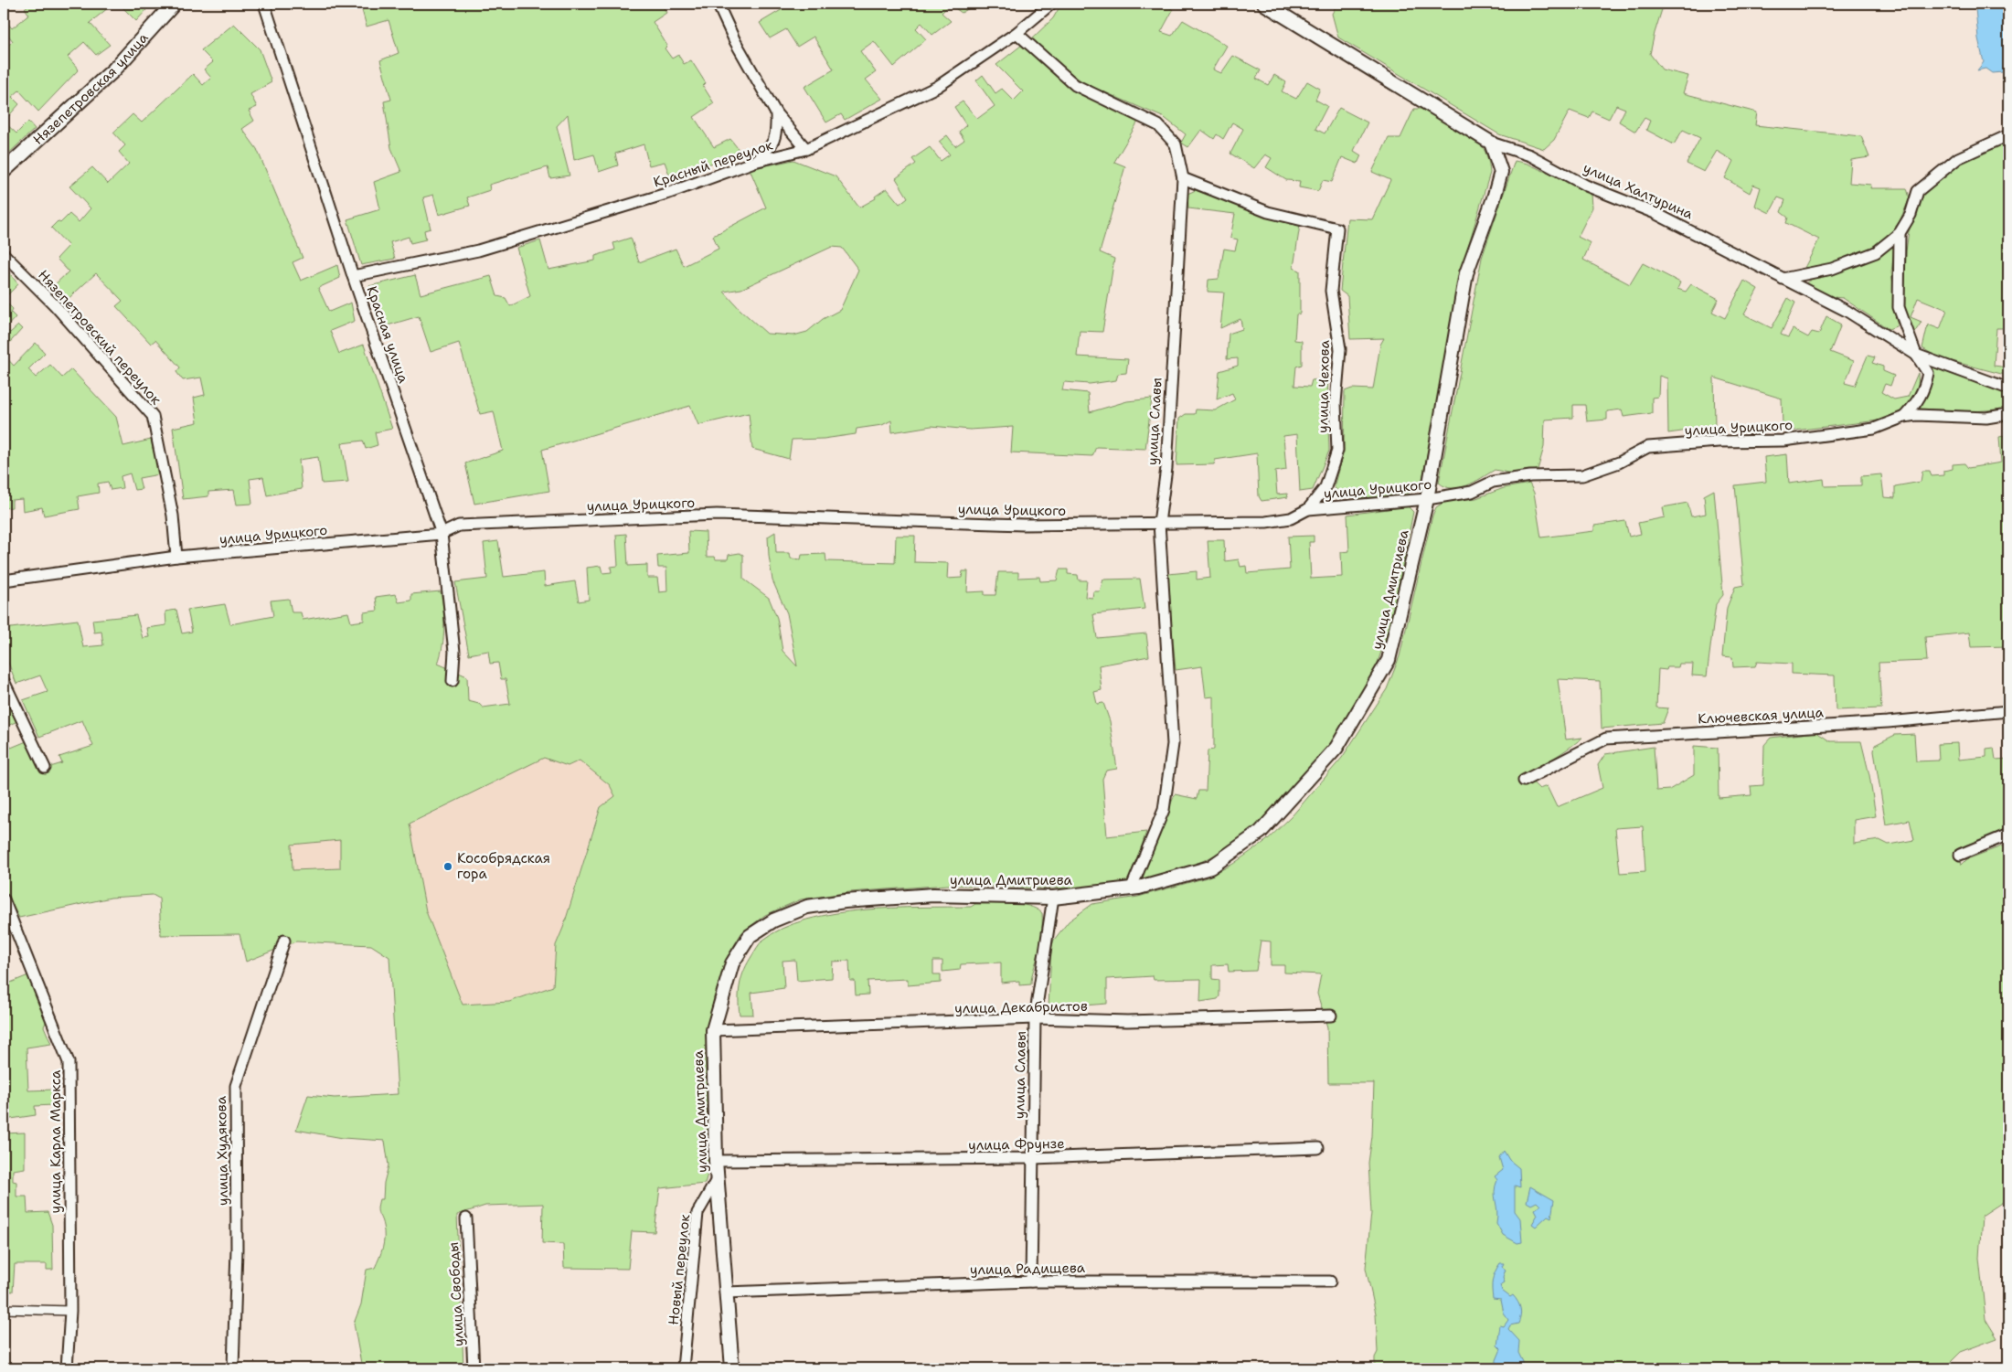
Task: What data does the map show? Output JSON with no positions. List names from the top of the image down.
{
  "streets": {
    "main road": ["Нязепетровская улица"],
    "street": [
      "Красный переулок",
      "улица Халтурина",
      "Красная улица",
      "Нязепетровский переулок",
      "улица Чехова",
      "улица Славы",
      "улица Урицкого",
      "улица Дмитриева",
      "Ключевская улица",
      "улица Декабристов",
      "улица Карла Маркса",
      "улица Фрунзе",
      "улица Худякова",
      "улица Радищева",
      "Новый переулок",
      "улица Свободы"
    ]
  },
  "crossings": [
    ["Красный переулок", "Красная улица"],
    ["Красный переулок", "улица Славы"],
    ["улица Халтурина", "улица Дмитриева"],
    ["Красная улица", "улица Урицкого"],
    ["Нязепетровский переулок", "улица Урицкого"],
    ["улица Чехова", "улица Славы"],
    ["улица Чехова", "улица Урицкого"],
    ["улица Славы", "улица Урицкого"],
    ["улица Славы", "улица Дмитриева"],
    ["улица Славы", "улица Декабристов"],
    ["улица Славы", "улица Фрунзе"],
    ["улица Славы", "улица Радищева"],
    ["улица Урицкого", "улица Дмитриева"],
    ["улица Дмитриева", "улица Декабристов"],
    ["улица Дмитриева", "улица Фрунзе"],
    ["улица Дмитриева", "улица Радищева"],
    ["улица Дмитриева", "Новый переулок"]
  ],
  "places": ["Кособрядская гора"]
}
